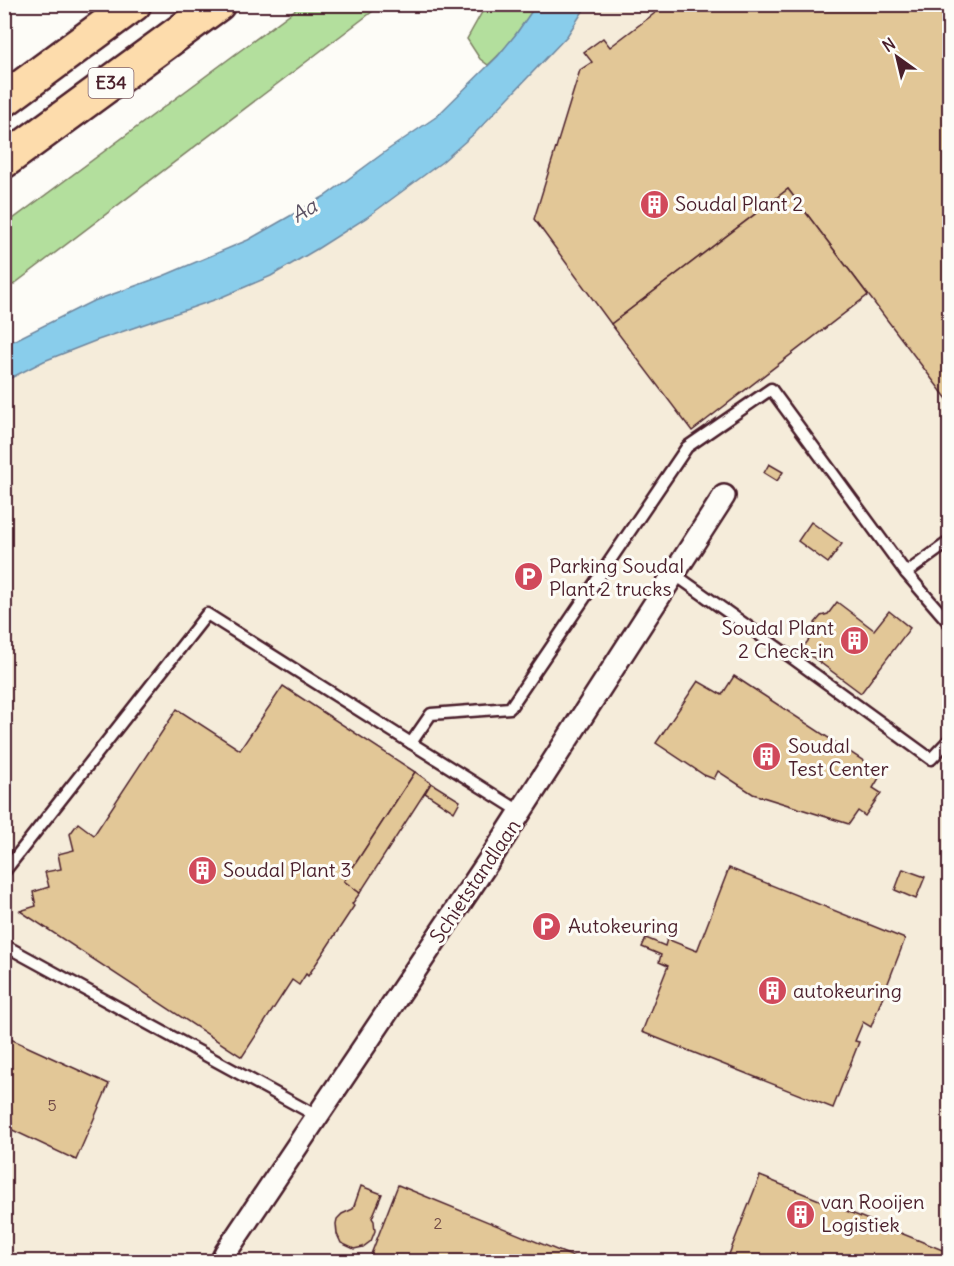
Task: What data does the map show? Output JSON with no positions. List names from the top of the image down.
{
  "streets": {
    "highway": ["E34"],
    "street": ["Schietstandlaan"]
  },
  "water": ["Aa"],
  "places": {
    "building": [
      "Soudal Plant 2",
      "Soudal Plant 2 Check-in",
      "Soudal Test Center",
      "Soudal Plant 3",
      "autokeuring",
      "van Rooijen Logistiek"
    ],
    "parking": ["Parking Soudal Plant 2 trucks", "Autokeuring"]
  },
  "house_numbers": ["5", "2"],
  "north": "top left"
}
